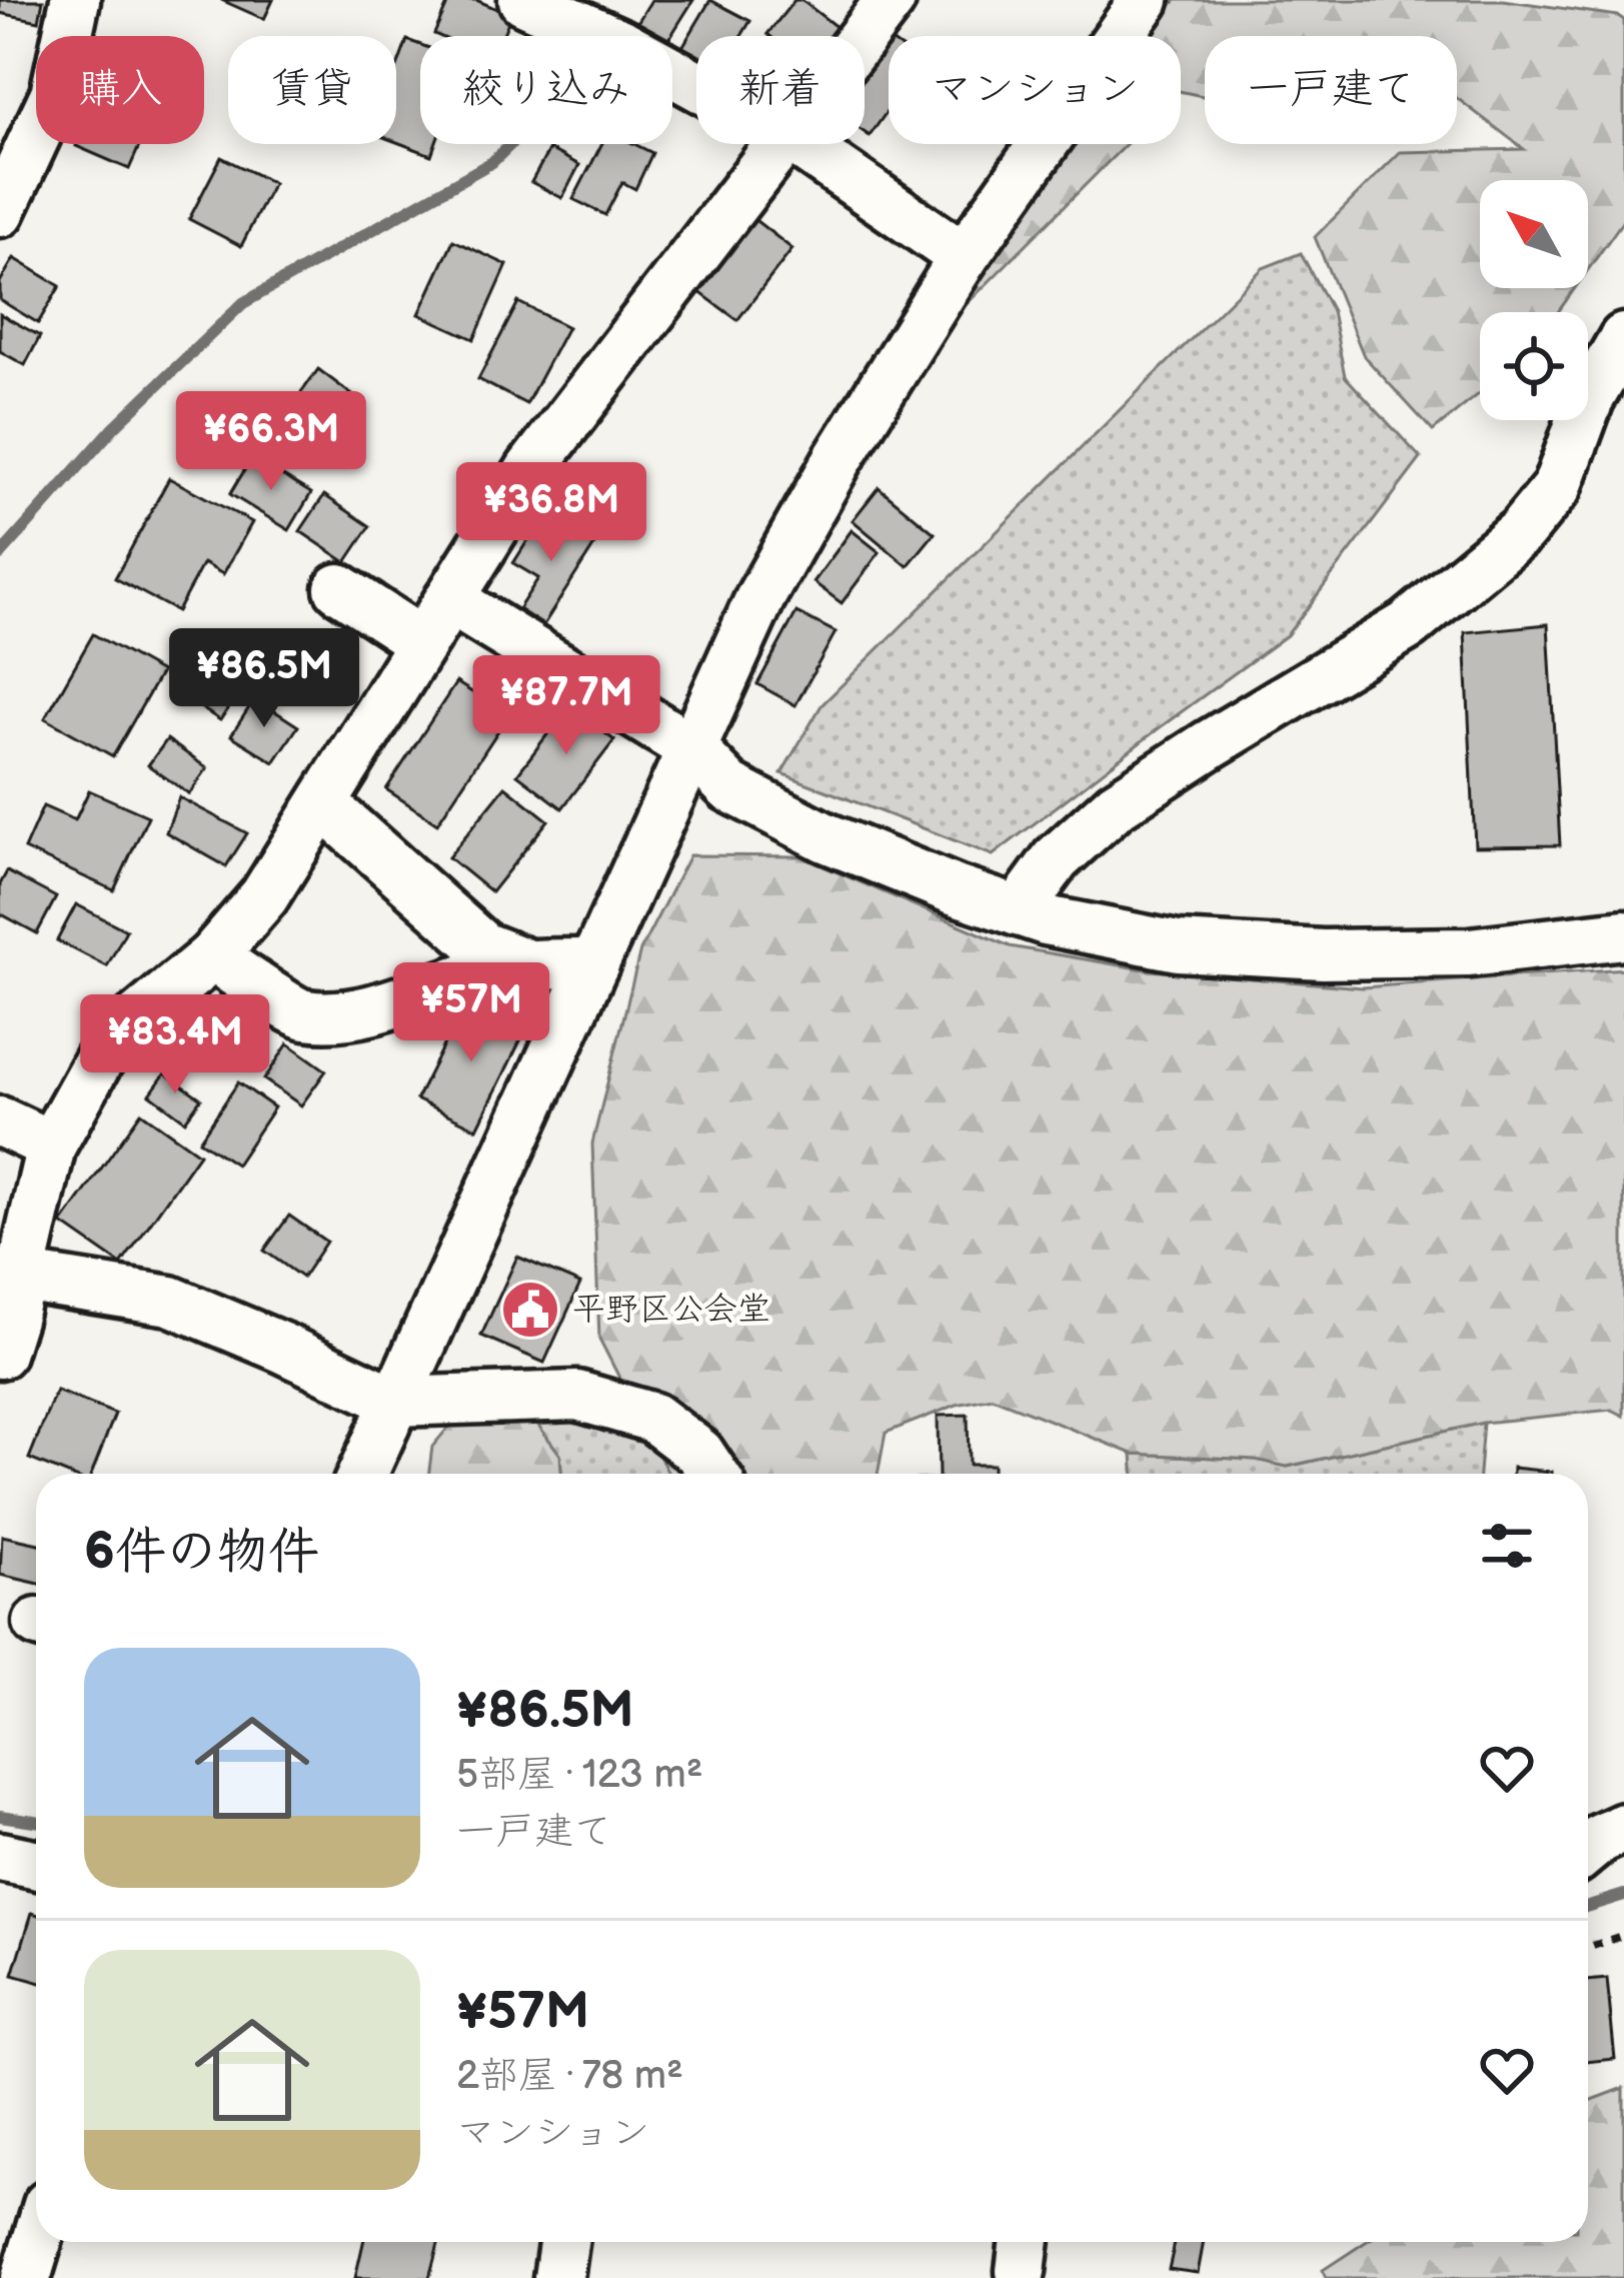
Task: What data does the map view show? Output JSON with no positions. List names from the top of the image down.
{
  "places": {
    "public building": ["平野区公会堂"]
  },
  "north": "top left",
  "page": {
    "chip": [
      "購入",
      "賃貸",
      "絞り込み",
      "新着",
      "マンション",
      "一戸建て"
    ],
    "price": [
      "¥66.3M",
      "¥36.8M",
      "¥86.5M",
      "¥87.7M",
      "¥57M",
      "¥83.4M"
    ],
    "heading": "6件の物件",
    "list": [
      {
        "name": "¥86.5M",
        "note": "5部屋 · 123 m² · 一戸建て"
      },
      {
        "name": "¥57M",
        "note": "2部屋 · 78 m² · マンション"
      }
    ]
  }
}
